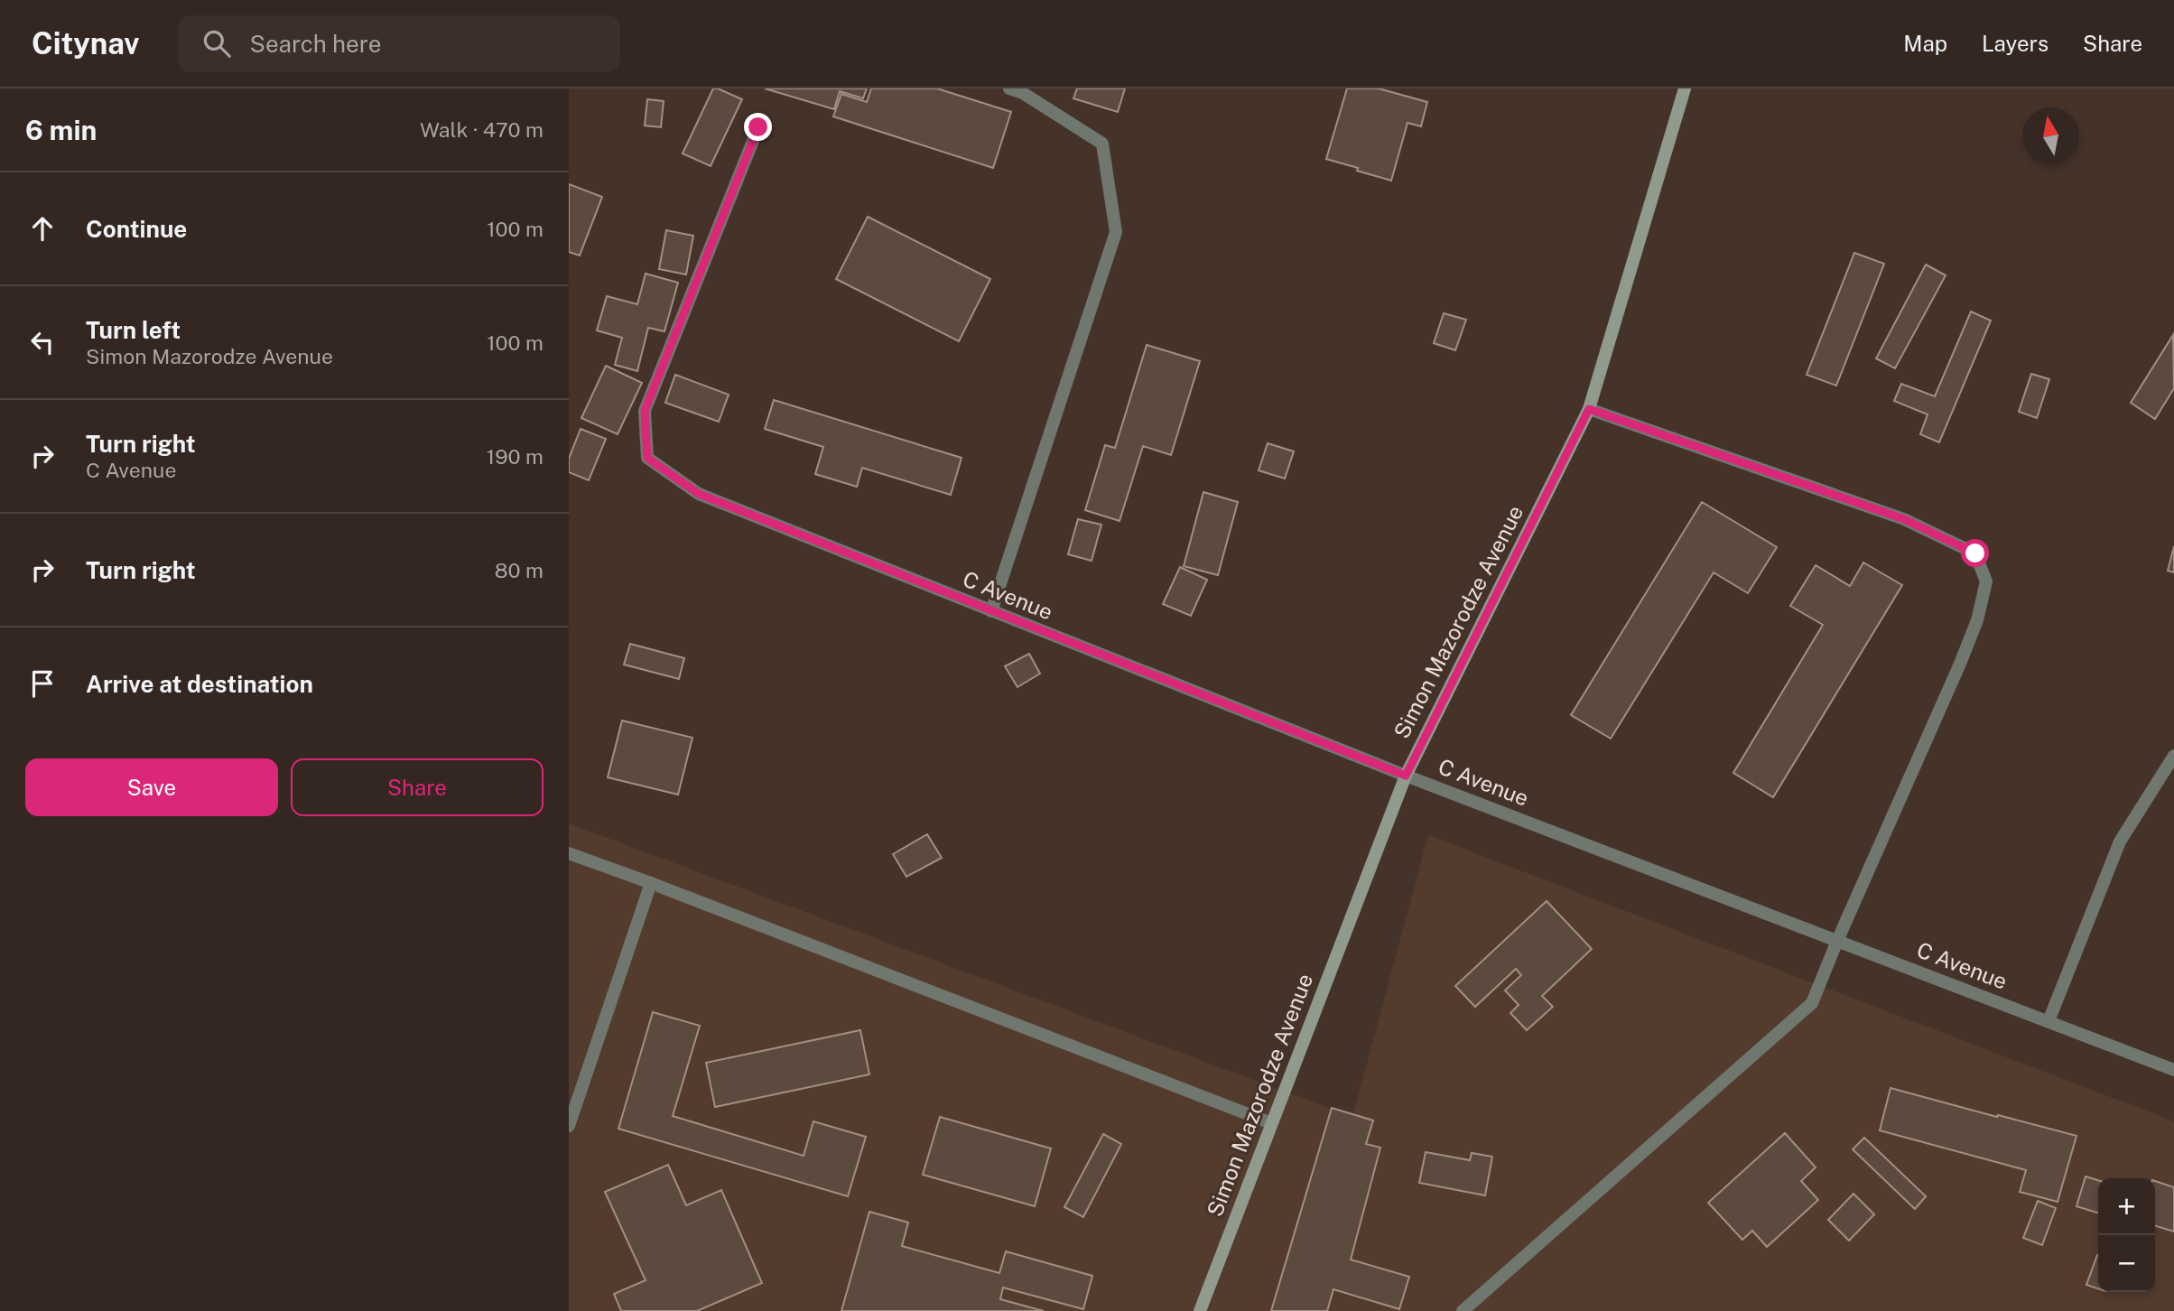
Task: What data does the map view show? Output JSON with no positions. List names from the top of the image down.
{
  "streets": {
    "main road": ["Simon Mazorodze Avenue"],
    "street": ["C Avenue"]
  },
  "crossings": [
    ["C Avenue", "Simon Mazorodze Avenue"]
  ],
  "north": "top",
  "page": {
    "header": "Citynav",
    "search": "Search here",
    "nav": ["Map", "Layers", "Share"],
    "heading": ["6 min", "Walk · 470 m"],
    "list": [
      ["Continue", "100 m"],
      ["Turn left", "Simon Mazorodze Avenue", "100 m"],
      ["Turn right", "C Avenue", "190 m"],
      ["Turn right", "80 m"],
      "Arrive at destination"
    ],
    "buttons": ["Save", "Share"],
    "map_buttons": ["+", "−"]
  }
}
